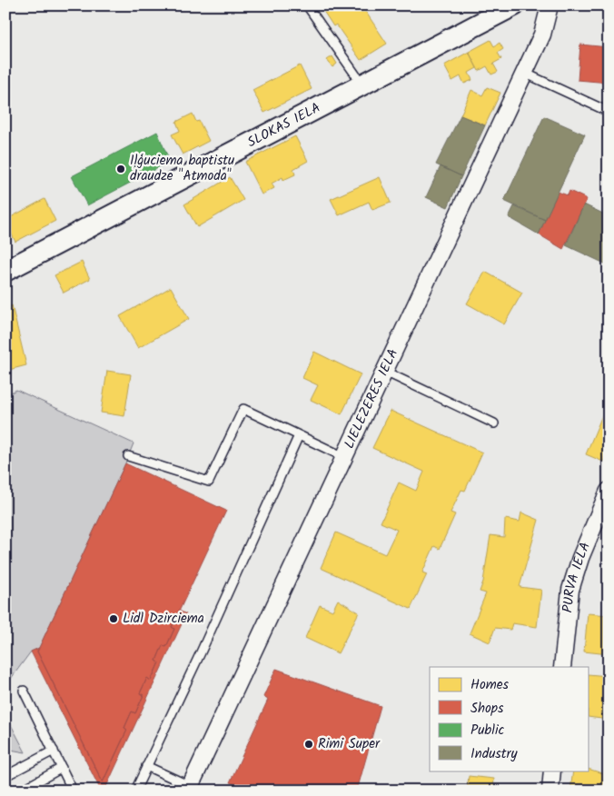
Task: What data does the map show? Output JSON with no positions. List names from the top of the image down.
{
  "streets": {
    "street": ["SLOKAS IELA", "LIELEZERES IELA", "PURVA IELA"]
  },
  "places": ["Iļģuciema baptistu draudze \"Atmoda\"", "Lidl Dzirciema", "Rimi Super"],
  "legend": [
    "Homes",
    "Shops",
    "Public",
    "Industry"
  ]
}
